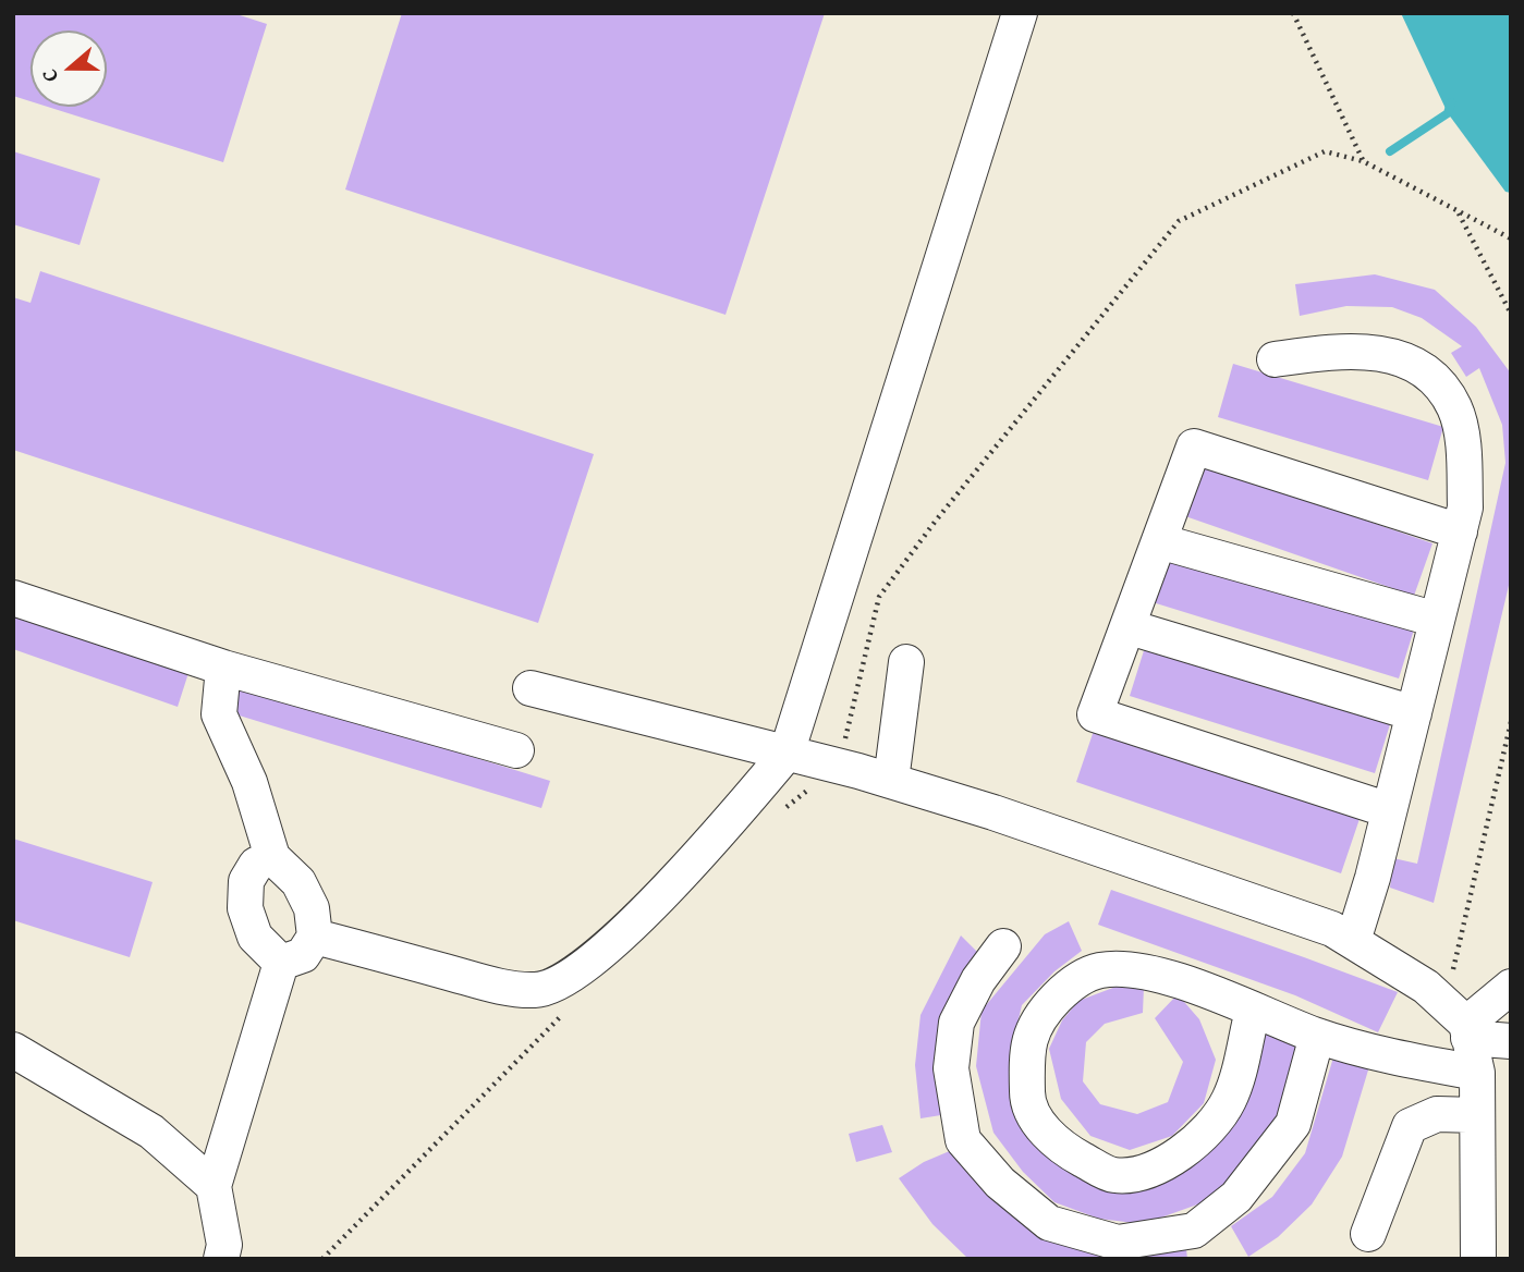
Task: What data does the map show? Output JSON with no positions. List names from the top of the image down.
{
  "north": "left"
}
